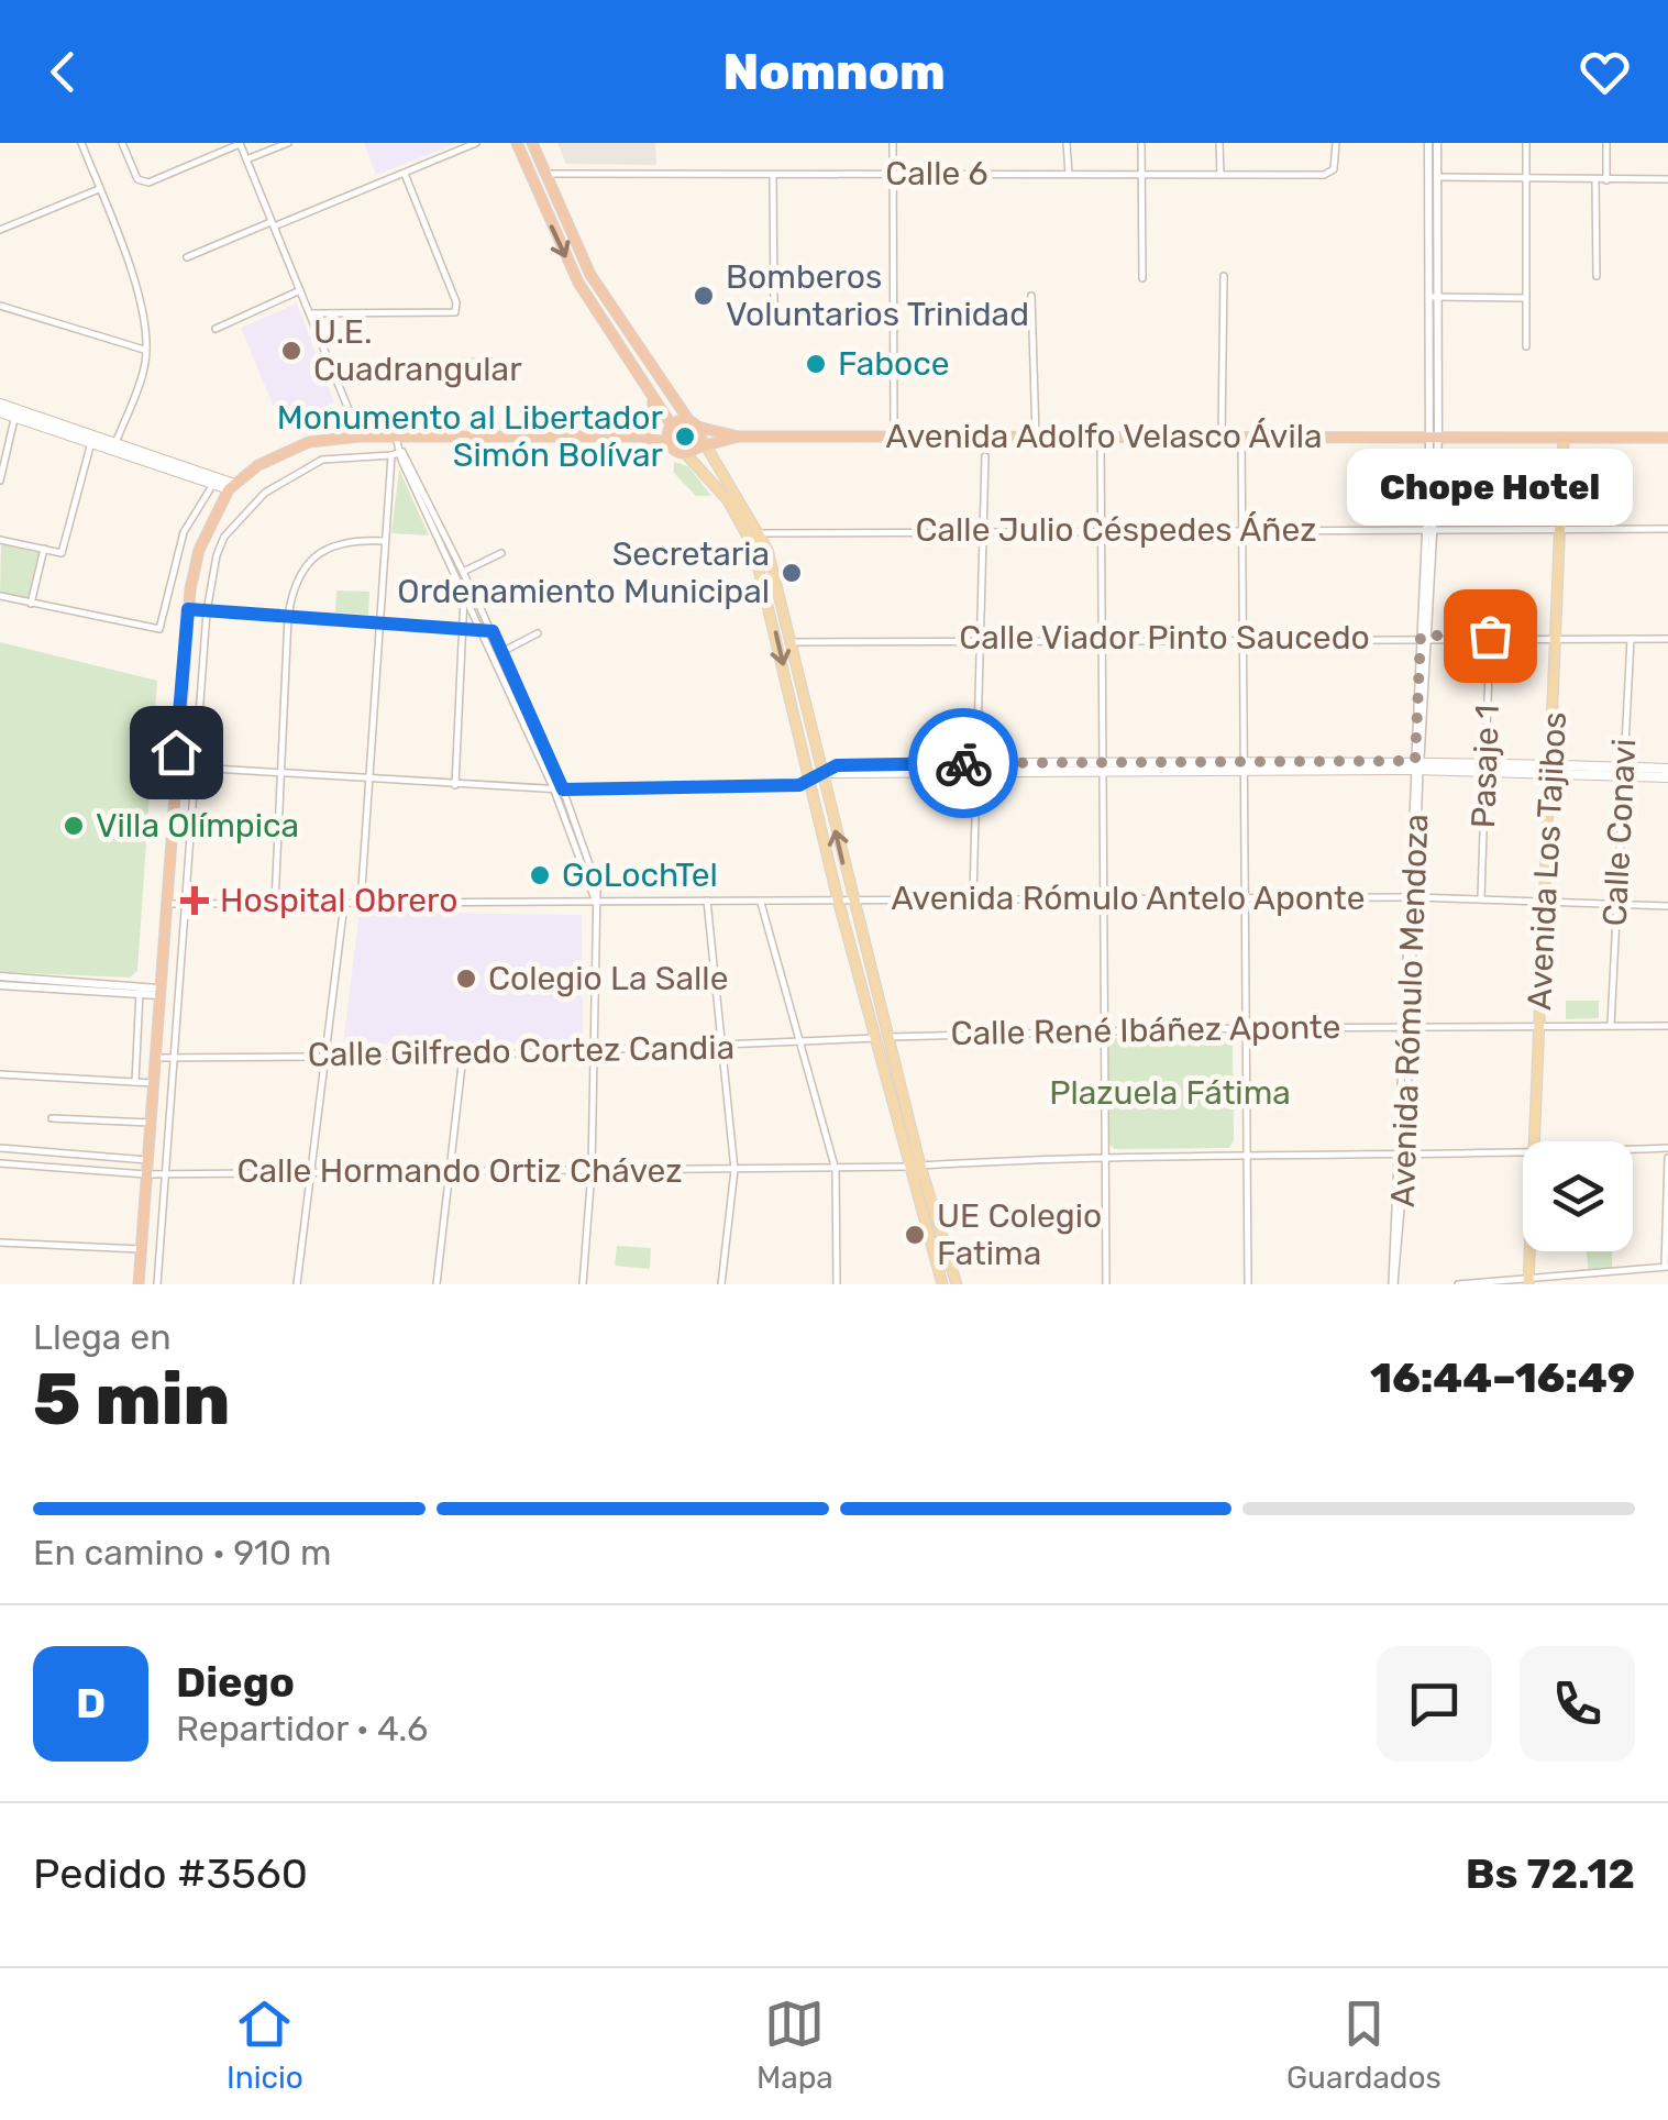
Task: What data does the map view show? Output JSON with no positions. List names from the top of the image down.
{
  "streets": {
    "highway": ["Avenida Adolfo Velasco Ávila"],
    "main road": ["Avenida Los Tajibos"],
    "street": [
      "Calle 6",
      "Calle Julio Céspedes Áñez",
      "Calle Viador Pinto Saucedo",
      "Pasaje 1",
      "Calle Conavi",
      "Avenida Rómulo Antelo Aponte",
      "Avenida Rómulo Mendoza",
      "Calle René Ibáñez Aponte",
      "Calle Gilfredo Cortez Candia",
      "Calle Hormando Ortiz Chávez"
    ]
  },
  "crossings": [
    ["Avenida Adolfo Velasco Ávila", "Avenida Los Tajibos"],
    ["Avenida Adolfo Velasco Ávila", "Avenida Rómulo Mendoza"],
    ["Calle Julio Céspedes Áñez", "Avenida Los Tajibos"],
    ["Calle Julio Céspedes Áñez", "Avenida Rómulo Mendoza"],
    ["Calle Viador Pinto Saucedo", "Pasaje 1"],
    ["Calle Viador Pinto Saucedo", "Calle Conavi"],
    ["Calle Viador Pinto Saucedo", "Avenida Los Tajibos"],
    ["Calle Viador Pinto Saucedo", "Avenida Rómulo Mendoza"],
    ["Pasaje 1", "Avenida Rómulo Antelo Aponte"],
    ["Calle Conavi", "Avenida Rómulo Antelo Aponte"],
    ["Calle Conavi", "Calle René Ibáñez Aponte"],
    ["Avenida Los Tajibos", "Avenida Rómulo Antelo Aponte"],
    ["Avenida Los Tajibos", "Calle René Ibáñez Aponte"],
    ["Avenida Rómulo Antelo Aponte", "Avenida Rómulo Mendoza"],
    ["Avenida Rómulo Mendoza", "Calle René Ibáñez Aponte"],
    ["Avenida Rómulo Mendoza", "Calle Hormando Ortiz Chávez"],
    ["Calle René Ibáñez Aponte", "Calle Gilfredo Cortez Candia"]
  ],
  "parks": ["Plazuela Fátima"],
  "places": {
    "other": [
      "Bomberos Voluntarios Trinidad",
      "U.E. Cuadrangular",
      "Faboce",
      "Monumento al Libertador Simón Bolívar",
      "Secretaria Ordenamiento Municipal",
      "Chope Hotel",
      "Villa Olímpica",
      "GoLochTel",
      "Colegio La Salle",
      "UE Colegio Fatima"
    ],
    "health": ["Hospital Obrero"]
  },
  "page": {
    "header": "Nomnom",
    "bubble": "Chope Hotel",
    "heading": ["5 min", "Llega en", "16:44–16:49"],
    "panel": [
      "Diego",
      "Repartidor · 4.6",
      "Pedido #3560",
      "Bs 72.12"
    ],
    "bar": "En camino · 910 m",
    "round": "D",
    "tabs": ["Inicio", "Mapa", "Guardados"]
  }
}
